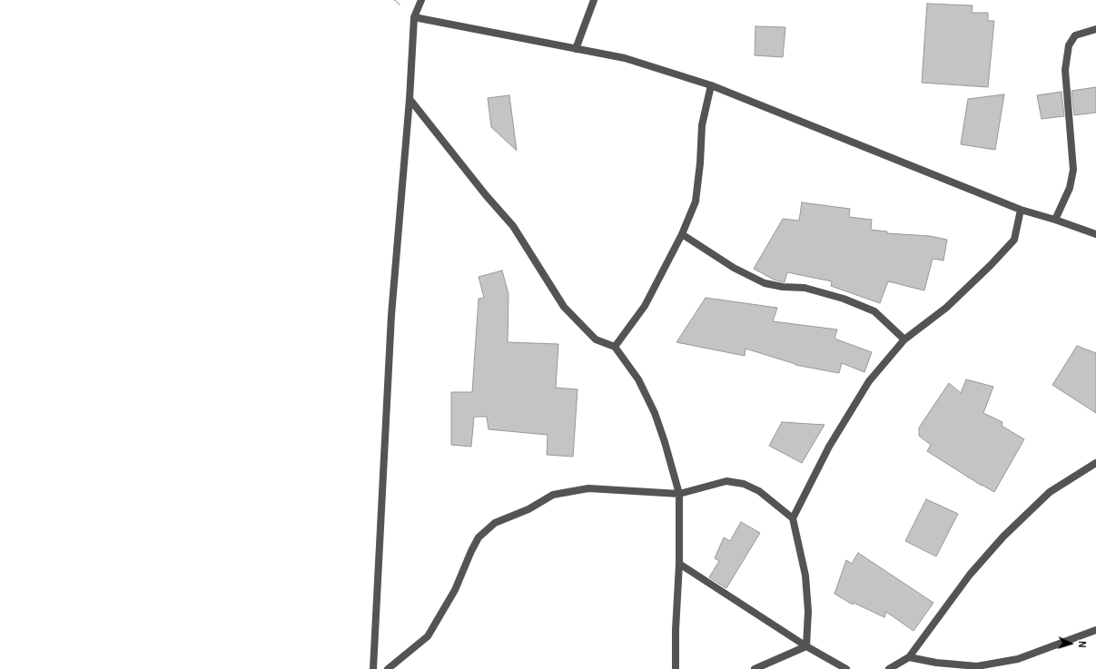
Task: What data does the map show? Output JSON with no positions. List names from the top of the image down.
{
  "north": "right"
}
